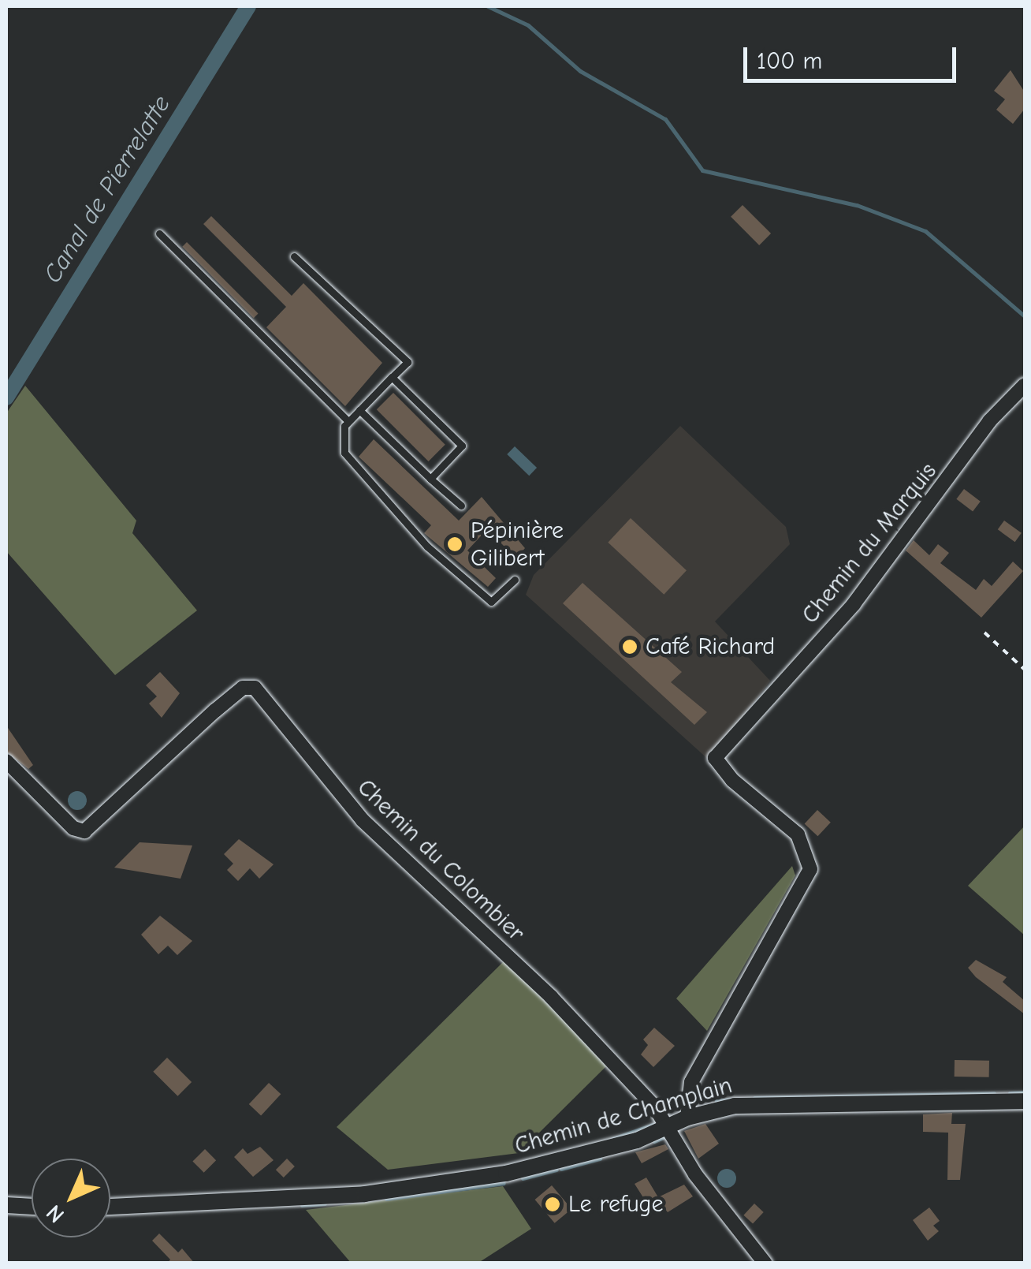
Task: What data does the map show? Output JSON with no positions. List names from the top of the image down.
{
  "streets": {
    "street": ["Chemin du Marquis", "Chemin du Colombier", "Chemin de Champlain"]
  },
  "crossings": [
    ["Chemin du Marquis", "Chemin de Champlain"],
    ["Chemin du Colombier", "Chemin de Champlain"]
  ],
  "water": ["Canal de Pierrelatte"],
  "places": ["Pépinière Gilibert", "Café Richard", "Le refuge"],
  "scale_bar": "100 m",
  "north": "bottom left"
}
